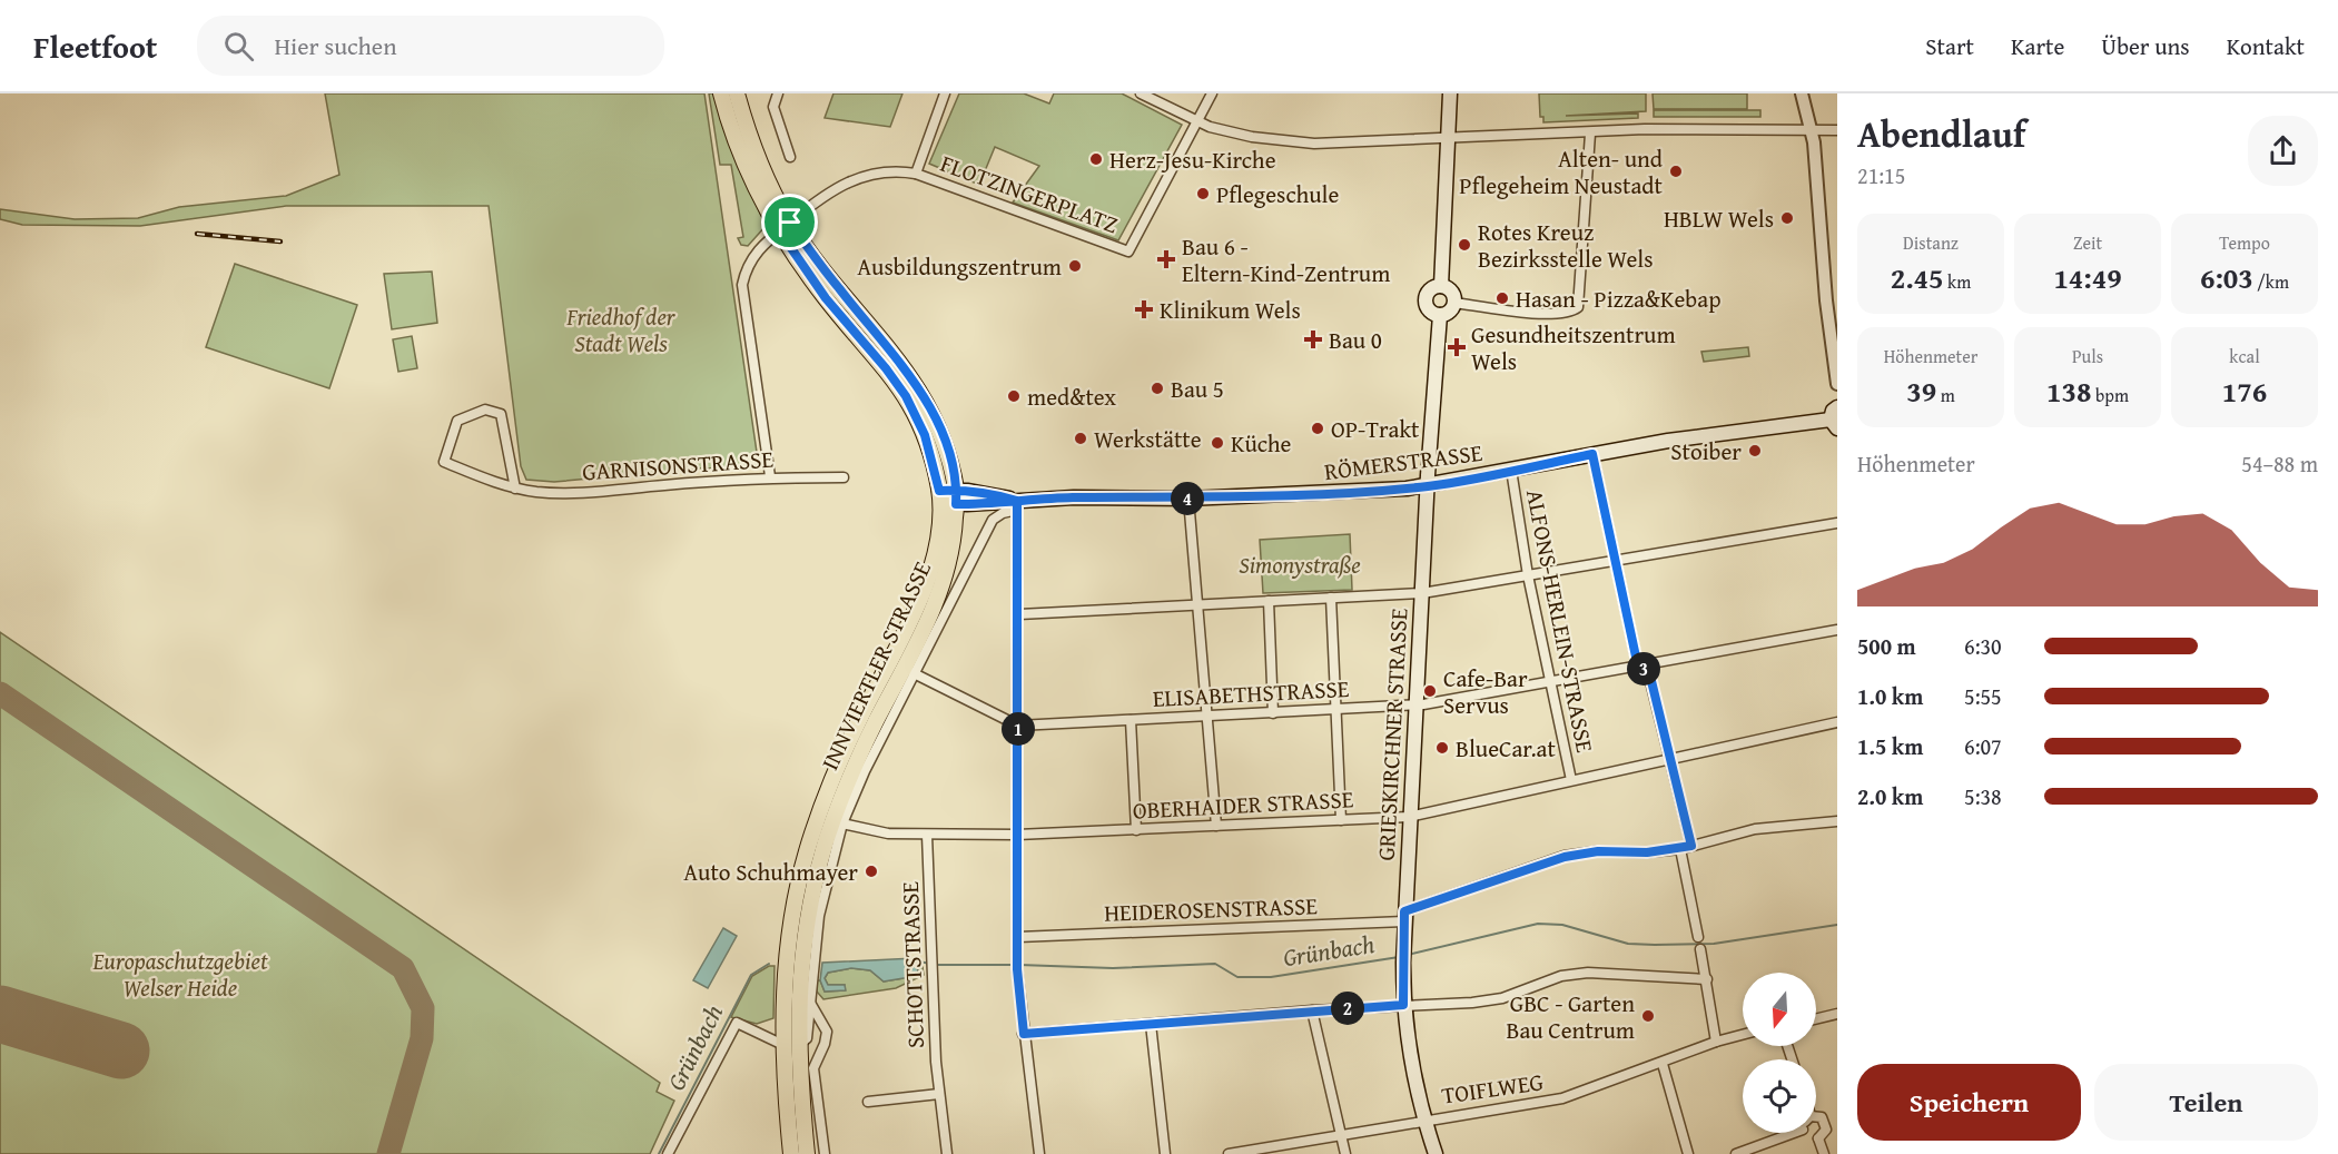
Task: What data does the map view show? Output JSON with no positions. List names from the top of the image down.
{
  "streets": {
    "main road": ["RÖMERSTRASSE", "INNVIERTLER STRASSE", "GRIESKIRCHNER STRASSE"],
    "street": [
      "FLOTZINGERPLATZ",
      "GARNISONSTRASSE",
      "ALFONS-HERLEIN-STRASSE",
      "ELISABETHSTRASSE",
      "OBERHAIDER STRASSE",
      "HEIDEROSENSTRASSE",
      "SCHOTTSTRASSE",
      "TOIFLWEG"
    ]
  },
  "crossings": [
    ["FLOTZINGERPLATZ", "GARNISONSTRASSE"],
    ["FLOTZINGERPLATZ", "INNVIERTLER STRASSE"],
    ["RÖMERSTRASSE", "ALFONS-HERLEIN-STRASSE"],
    ["RÖMERSTRASSE", "INNVIERTLER STRASSE"],
    ["RÖMERSTRASSE", "GRIESKIRCHNER STRASSE"],
    ["ALFONS-HERLEIN-STRASSE", "ELISABETHSTRASSE"],
    ["ALFONS-HERLEIN-STRASSE", "OBERHAIDER STRASSE"],
    ["ELISABETHSTRASSE", "GRIESKIRCHNER STRASSE"],
    ["GRIESKIRCHNER STRASSE", "OBERHAIDER STRASSE"],
    ["GRIESKIRCHNER STRASSE", "HEIDEROSENSTRASSE"],
    ["GRIESKIRCHNER STRASSE", "TOIFLWEG"],
    ["OBERHAIDER STRASSE", "SCHOTTSTRASSE"]
  ],
  "water": ["Grünbach"],
  "parks": ["Friedhof der Stadt Wels", "Simonystraße", "Europaschutzgebiet Welser Heide"],
  "places": {
    "other": [
      "Herz-Jesu-Kirche",
      "Alten- und Pflegeheim Neustadt",
      "Pflegeschule",
      "HBLW Wels",
      "Rotes Kreuz Bezirksstelle Wels",
      "Ausbildungszentrum",
      "Hasan - Pizza&Kebap",
      "Bau 5",
      "med&tex",
      "OP-Trakt",
      "Werkstätte",
      "Küche",
      "Stoiber",
      "Cafe-Bar Servus",
      "BlueCar.at",
      "Auto Schuhmayer",
      "GBC - Garten Bau Centrum"
    ],
    "health": [
      "Bau 6 - Eltern-Kind-Zentrum",
      "Klinikum Wels",
      "Bau 0",
      "Gesundheitszentrum Wels"
    ]
  },
  "north": "bottom",
  "page": {
    "header": "Fleetfoot",
    "search": "Hier suchen",
    "nav": [
      "Start",
      "Karte",
      "Über uns",
      "Kontakt"
    ],
    "heading": ["Abendlauf", "21:15"],
    "stats": [
      ["Distanz", "2.45 km"],
      ["Zeit", "14:49"],
      ["Tempo", "6:03 /km"],
      ["Höhenmeter", "39 m"],
      ["Puls", "138 bpm"],
      ["kcal", "176"]
    ],
    "chart": ["Höhenmeter", "54–88 m"],
    "pins": [
      "4",
      "3",
      "1",
      "2"
    ],
    "list": [
      {
        "name": "500 m",
        "note": "6:30"
      },
      {
        "name": "1.0 km",
        "note": "5:55"
      },
      {
        "name": "1.5 km",
        "note": "6:07"
      },
      {
        "name": "2.0 km",
        "note": "5:38"
      }
    ],
    "buttons": ["Speichern", "Teilen"]
  }
}
